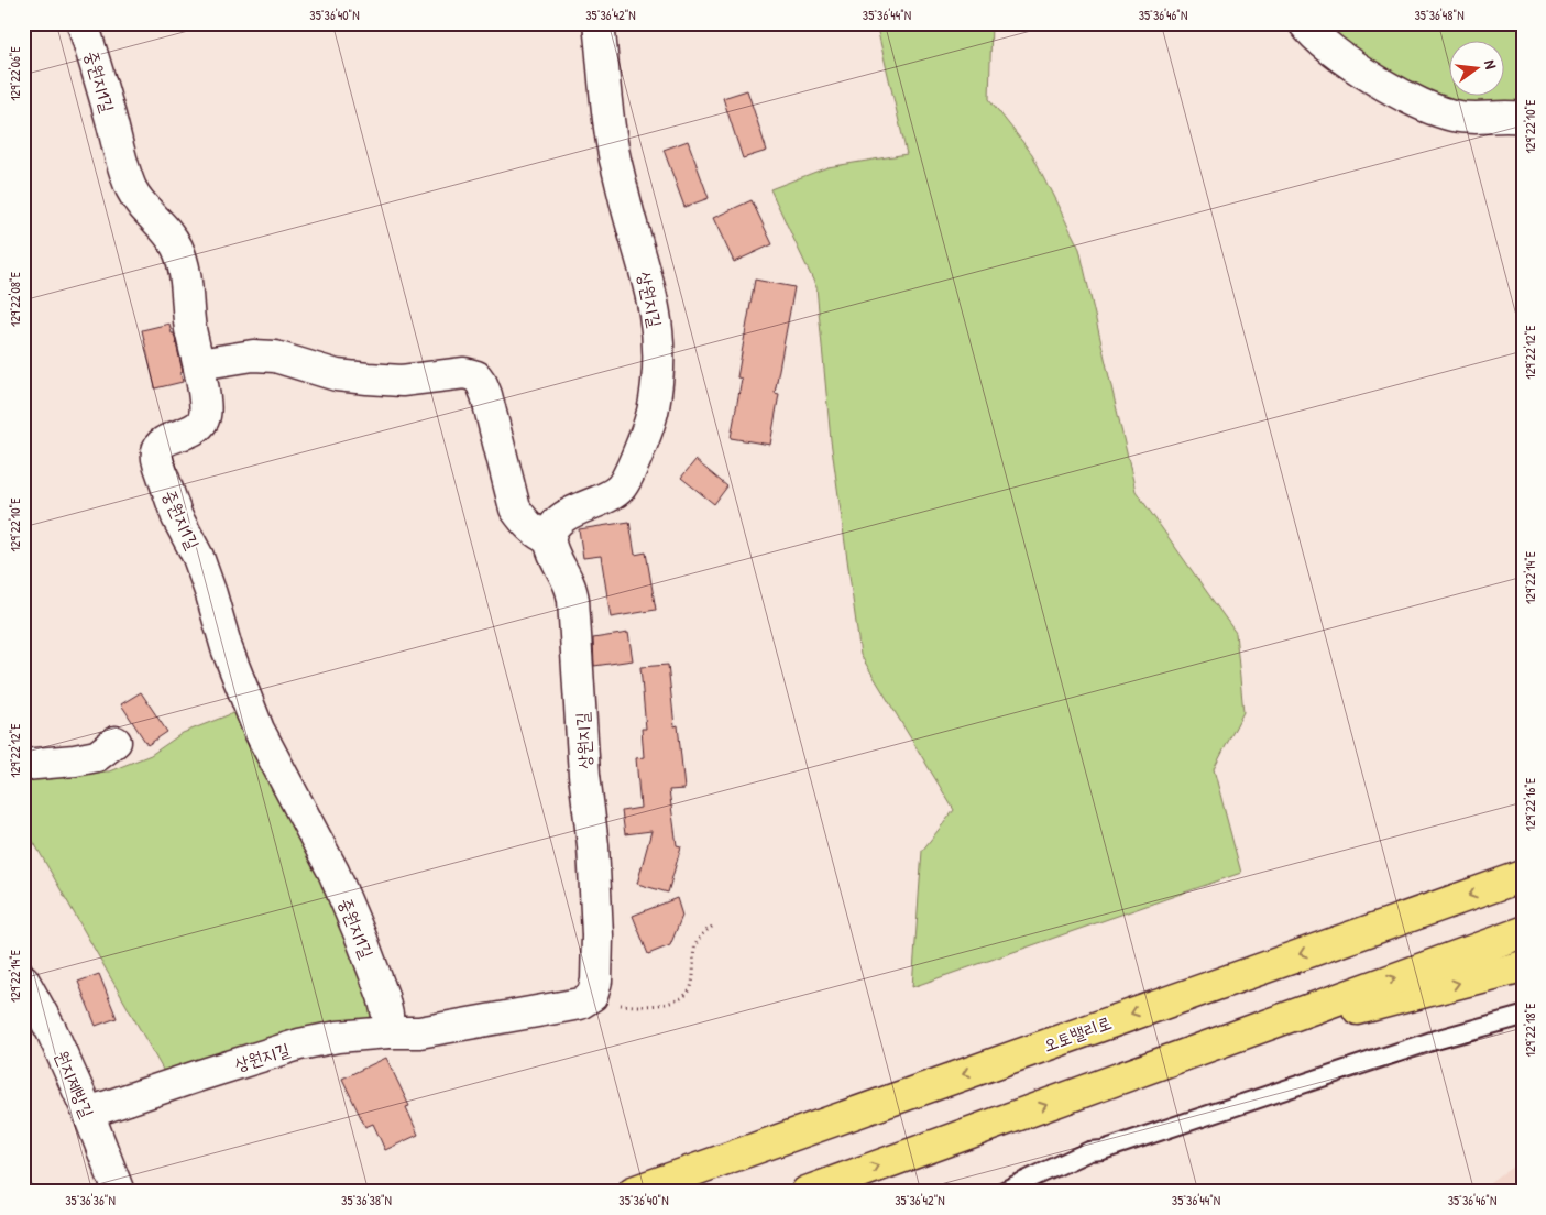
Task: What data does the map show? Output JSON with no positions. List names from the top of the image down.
{
  "streets": {
    "highway": ["오토밸리로"],
    "street": ["중원지1길", "상원지길", "원지제방길"]
  },
  "crossings": [
    ["중원지1길", "상원지길"],
    ["상원지길", "원지제방길"]
  ],
  "north": "right",
  "coordinates": [
    "35°36'40\"N",
    "35°36'42\"N",
    "35°36'44\"N",
    "35°36'46\"N",
    "35°36'48\"N",
    "129°22'06\"E",
    "129°22'10\"E",
    "129°22'08\"E",
    "129°22'12\"E",
    "129°22'14\"E",
    "129°22'16\"E",
    "129°22'18\"E",
    "35°36'36\"N",
    "35°36'38\"N"
  ]
}
